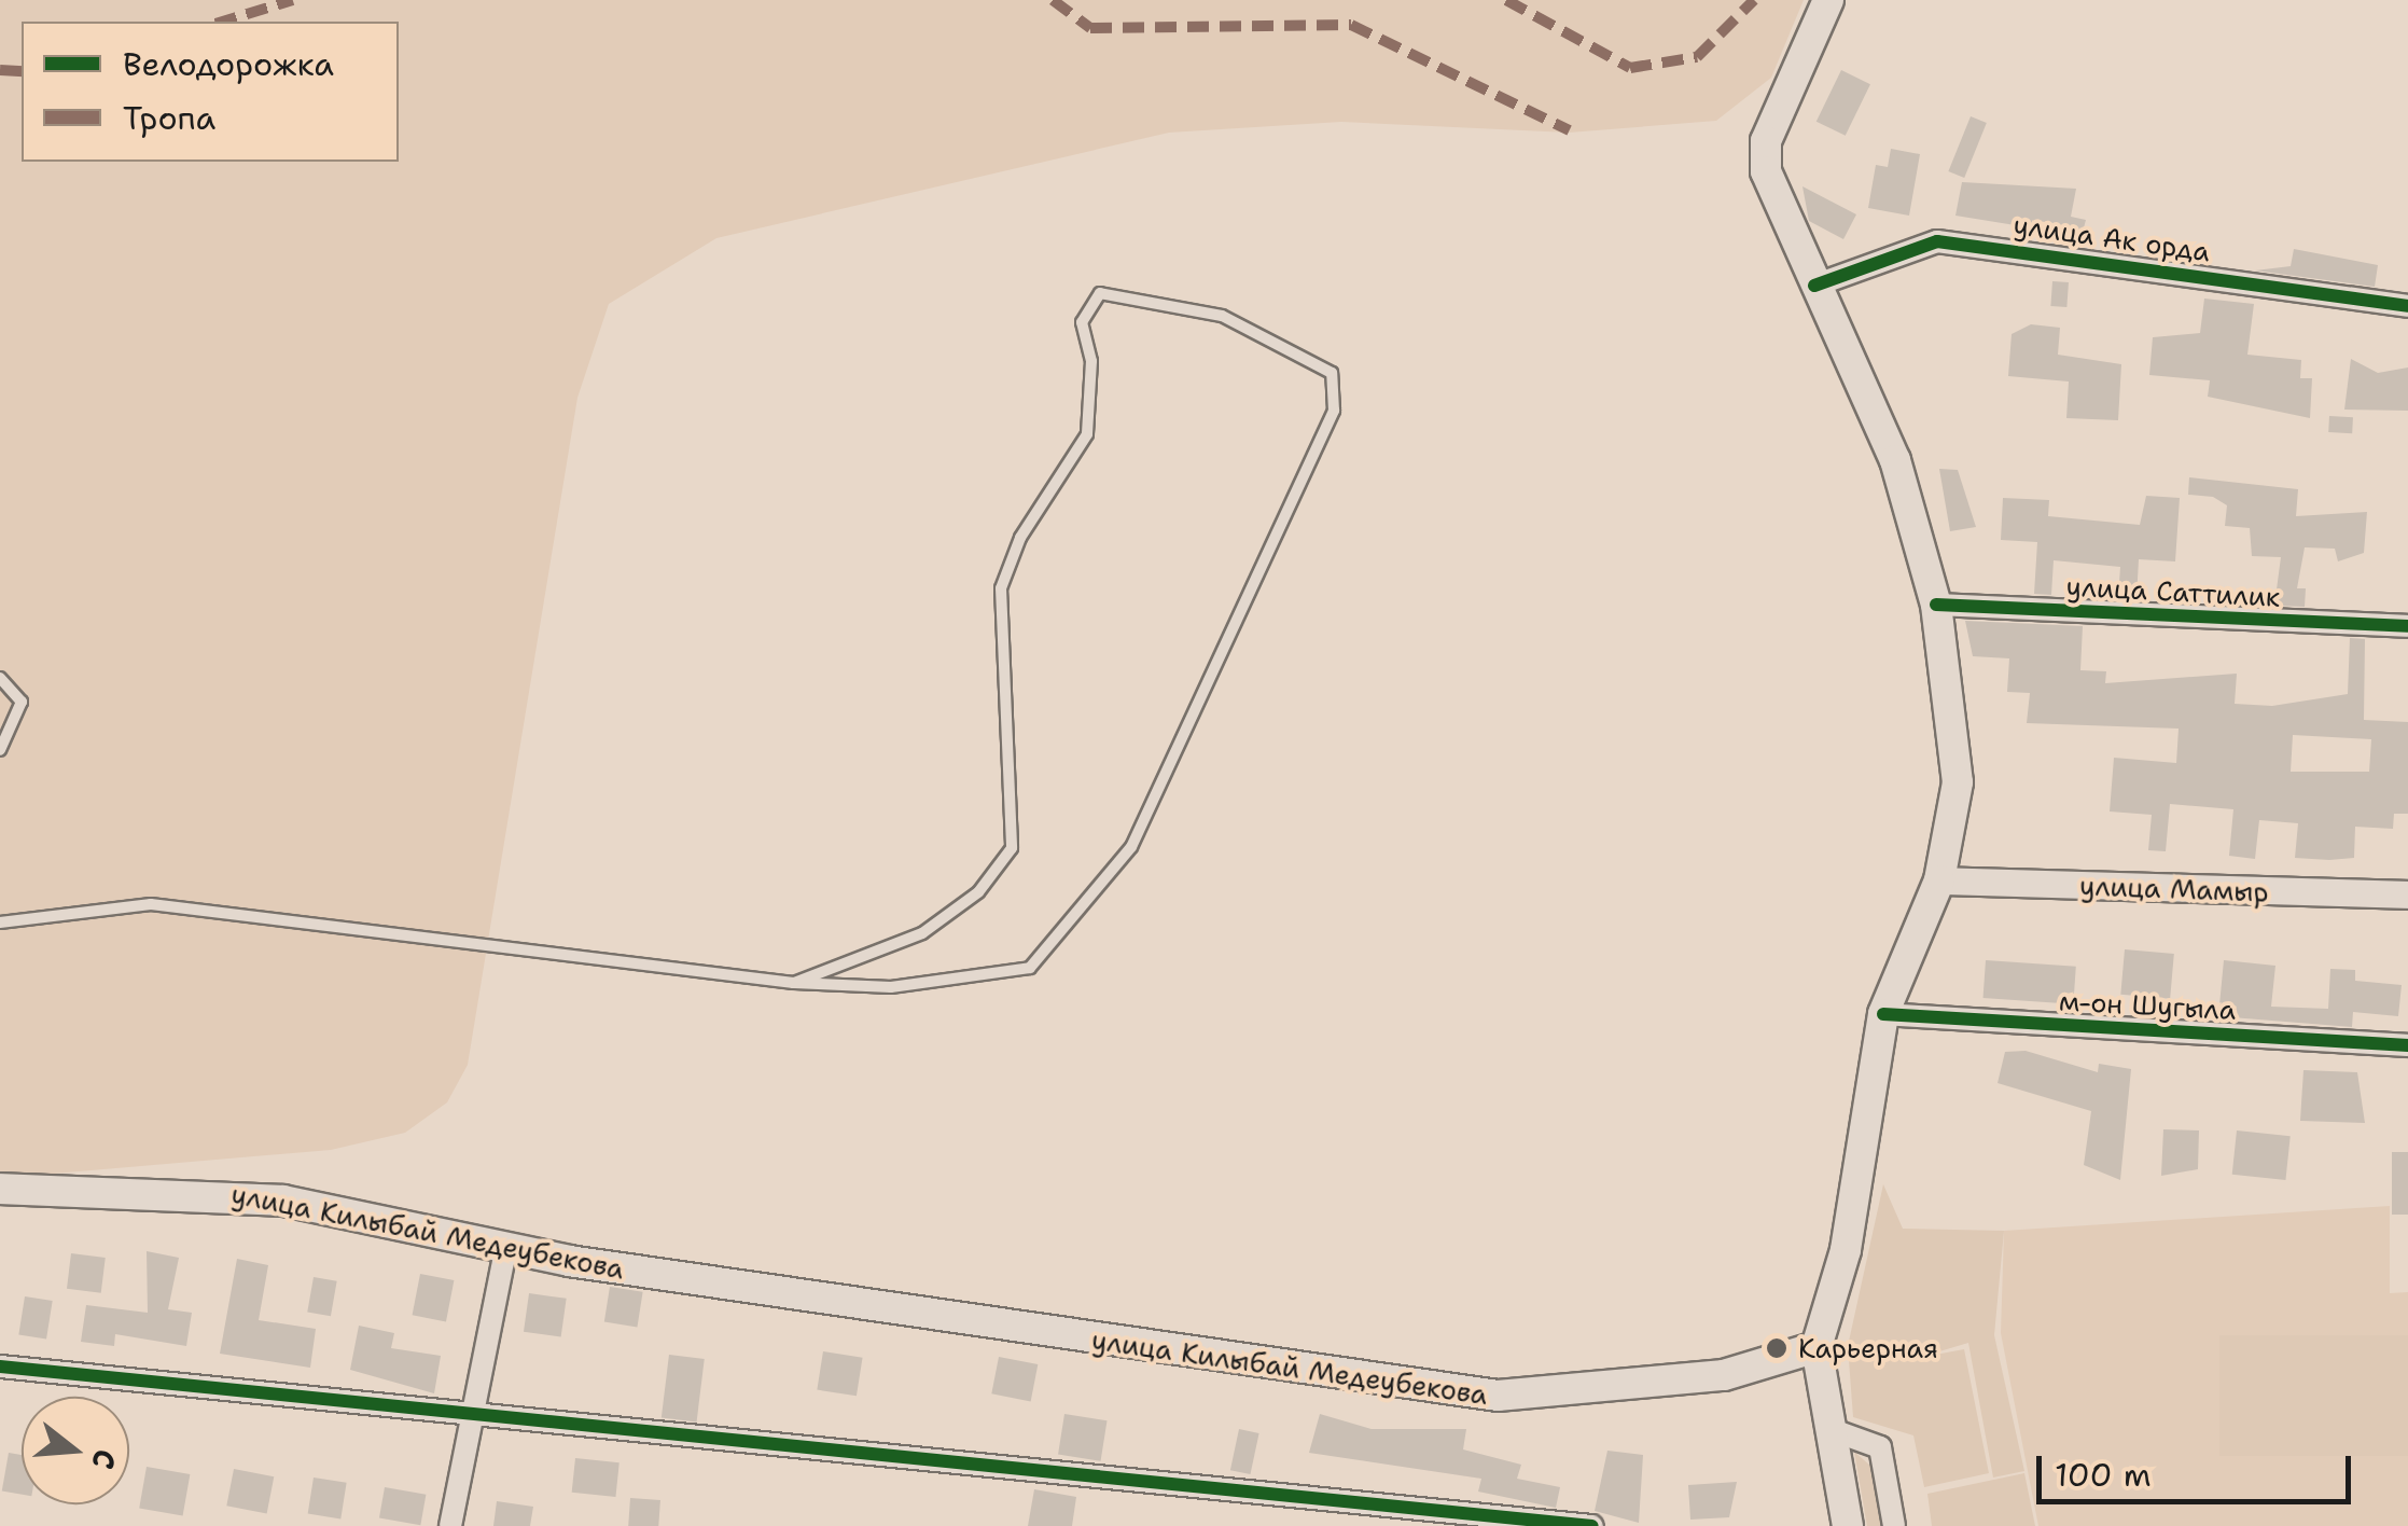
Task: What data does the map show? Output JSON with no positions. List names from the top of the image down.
{
  "streets": {
    "main road": ["улица Килыбай Медеубекова"],
    "street": [
      "улица Ак орда",
      "улица Саттилик",
      "улица Мамыр",
      "м-он Шугыла"
    ]
  },
  "places": ["Карьерная"],
  "legend": ["Велодорожка", "Тропа"],
  "scale_bar": "100 m",
  "north": "right"
}
